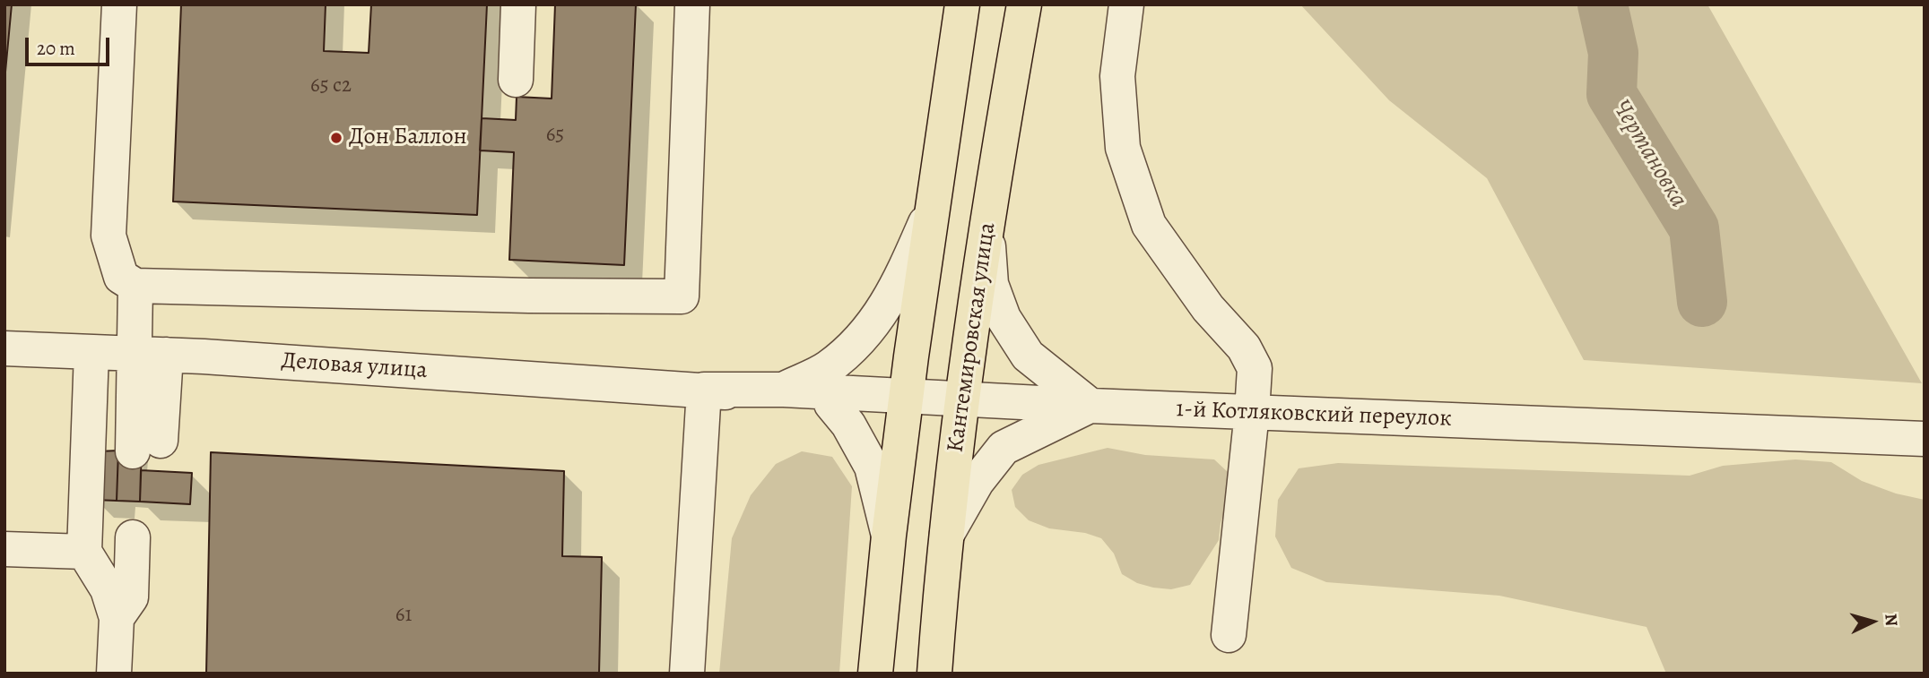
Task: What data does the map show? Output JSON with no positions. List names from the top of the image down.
{
  "streets": {
    "main road": ["Кантемировская улица"],
    "street": ["Деловая улица", "1-й Котляковский переулок"]
  },
  "crossings": [
    ["Кантемировская улица", "1-й Котляковский переулок"],
    ["Деловая улица", "1-й Котляковский переулок"]
  ],
  "water": ["Чертановка"],
  "places": ["Дон Баллон"],
  "house_numbers": ["65 с2", "65", "61"],
  "scale_bar": "20 m",
  "north": "right"
}
